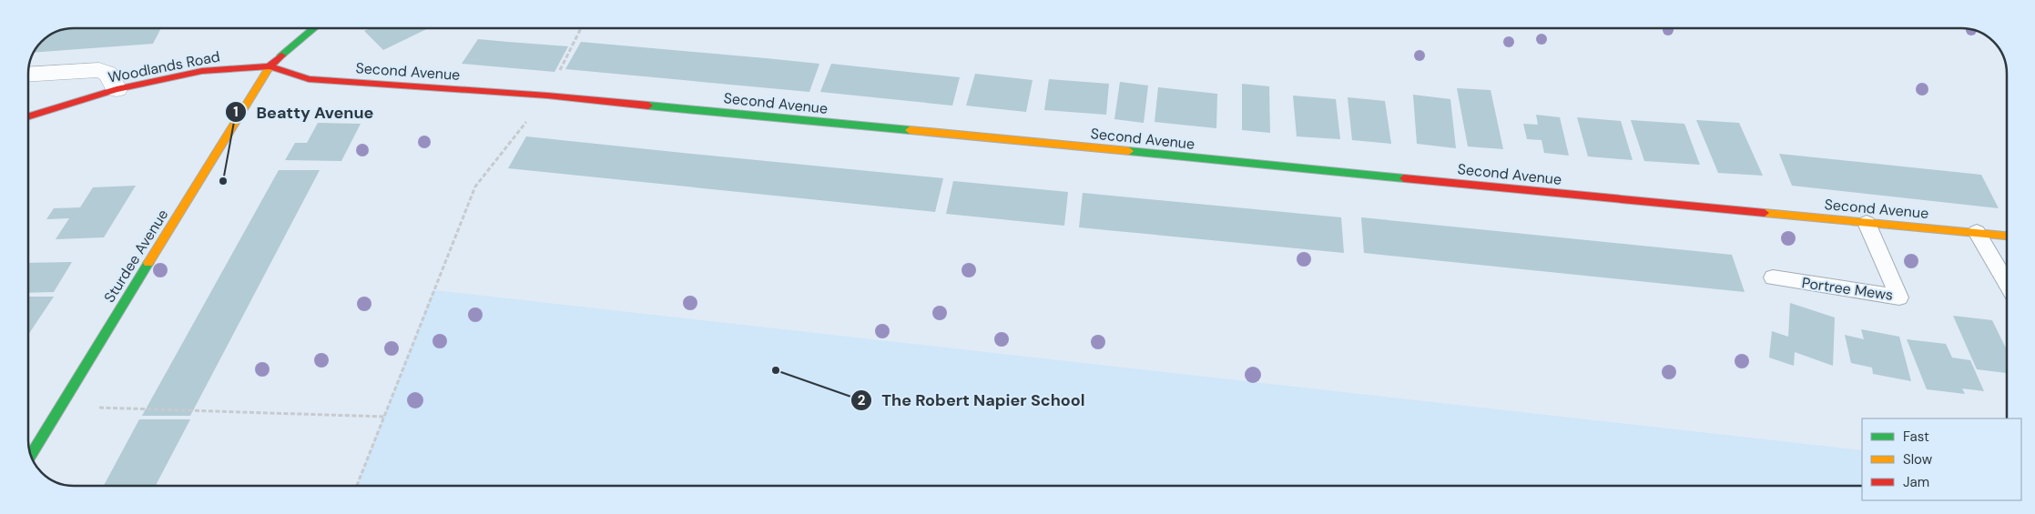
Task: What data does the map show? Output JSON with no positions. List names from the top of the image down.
{
  "streets": {
    "street": ["Woodlands Road", "Second Avenue", "Sturdee Avenue"],
    "lane": ["Portree Mews"]
  },
  "crossings": [
    ["Woodlands Road", "Second Avenue"],
    ["Woodlands Road", "Sturdee Avenue"],
    ["Second Avenue", "Sturdee Avenue"],
    ["Second Avenue", "Portree Mews"]
  ],
  "places": ["Beatty Avenue", "The Robert Napier School"],
  "legend": ["Fast", "Slow", "Jam"]
}
